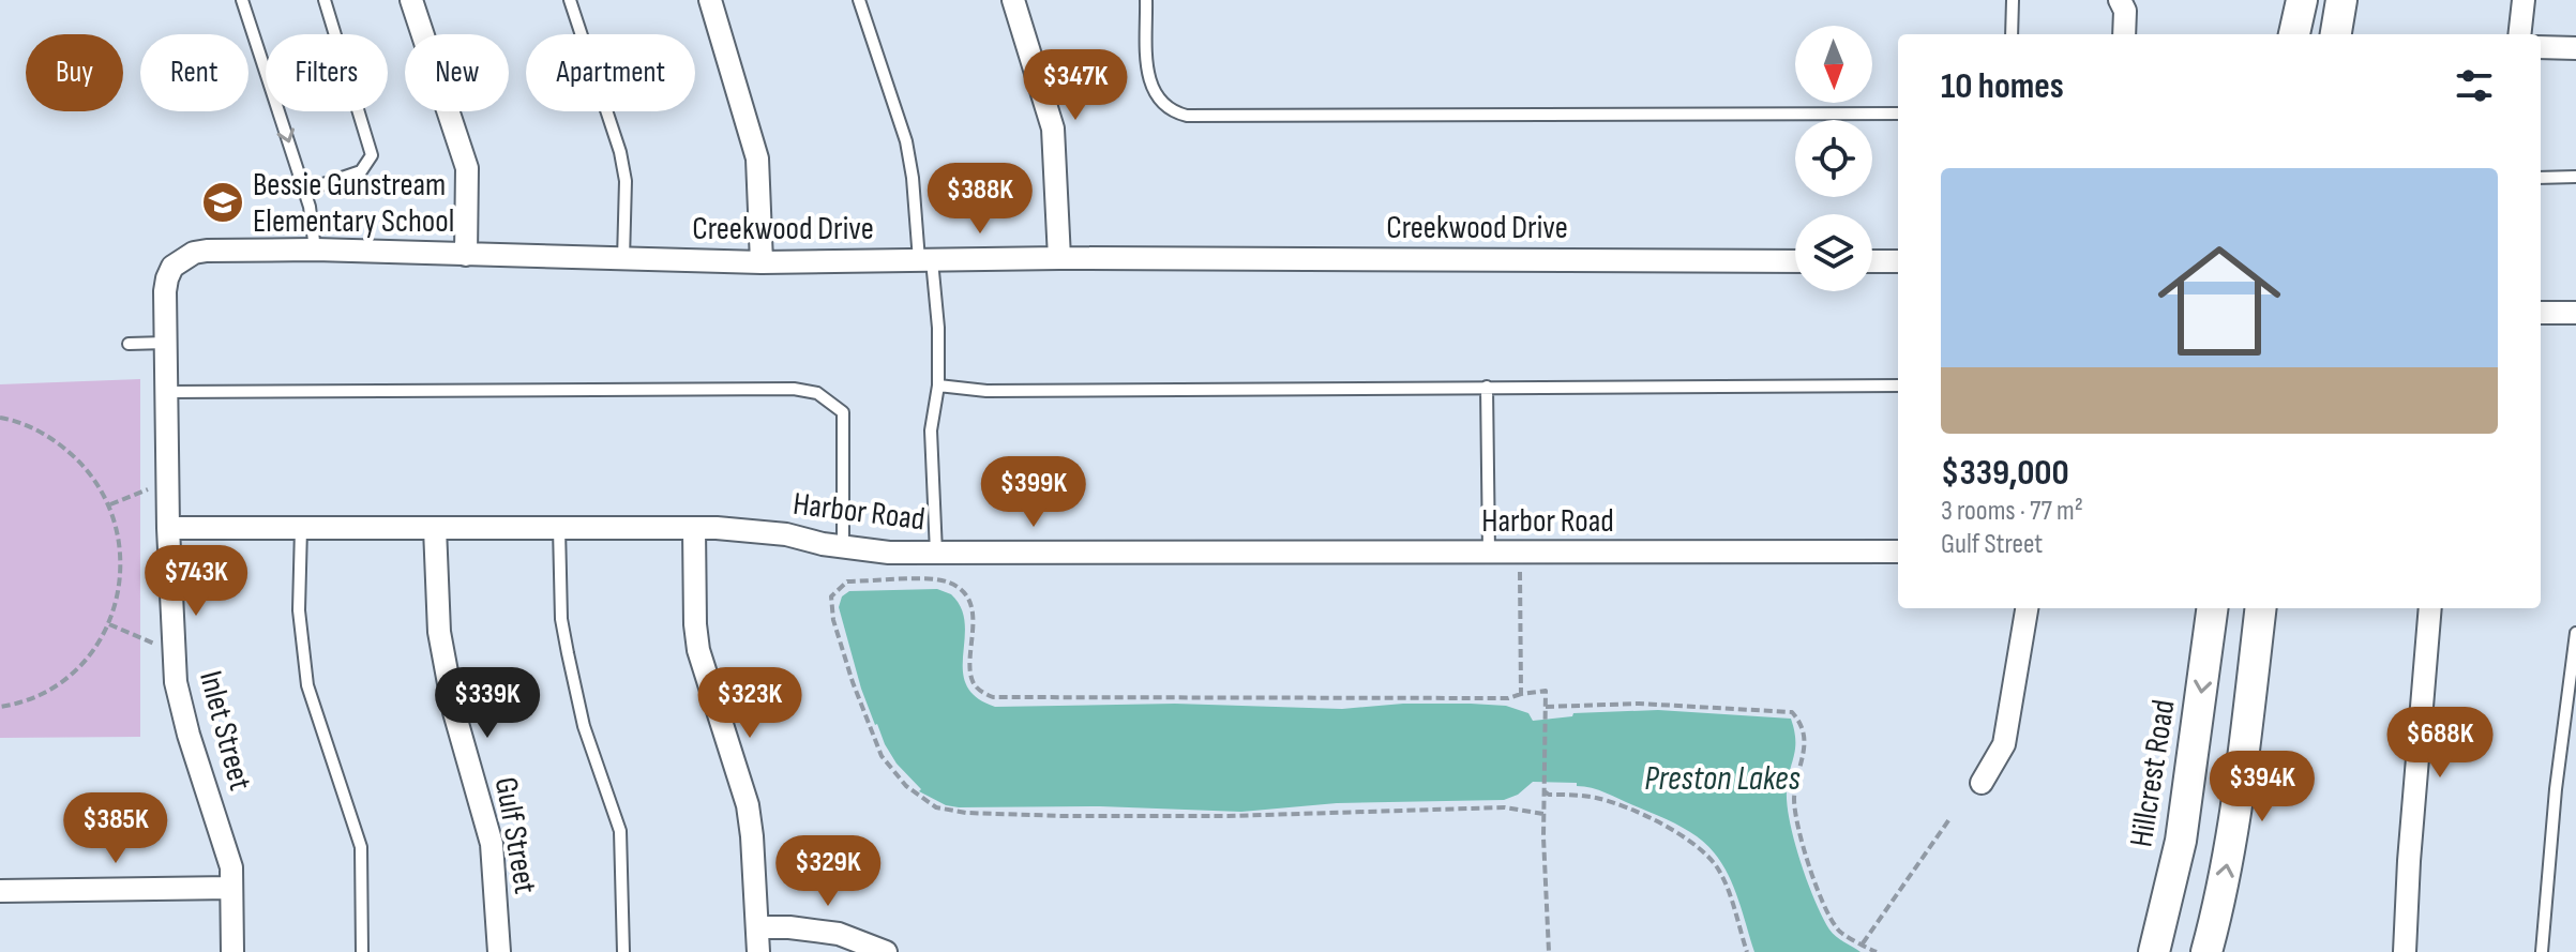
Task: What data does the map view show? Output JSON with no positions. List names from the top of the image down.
{
  "streets": {
    "main road": ["Hillcrest Road"],
    "street": [
      "Creekwood Drive",
      "Harbor Road",
      "Inlet Street",
      "Gulf Street"
    ]
  },
  "crossings": [
    ["Creekwood Drive", "Inlet Street"],
    ["Harbor Road", "Inlet Street"],
    ["Harbor Road", "Gulf Street"]
  ],
  "water": ["Preston Lakes"],
  "places": {
    "school or university": ["Bessie Gunstream Elementary School"]
  },
  "north": "bottom",
  "page": {
    "chip": [
      "Buy",
      "Rent",
      "Filters",
      "New",
      "Apartment"
    ],
    "heading": "10 homes",
    "price": [
      "$347K",
      "$388K",
      "$399K",
      "$743K",
      "$339K",
      "$323K",
      "$688K",
      "$394K",
      "$385K",
      "$329K"
    ],
    "list": [
      {
        "name": "$339,000",
        "note": "3 rooms · 77 m² · Gulf Street"
      }
    ]
  }
}
